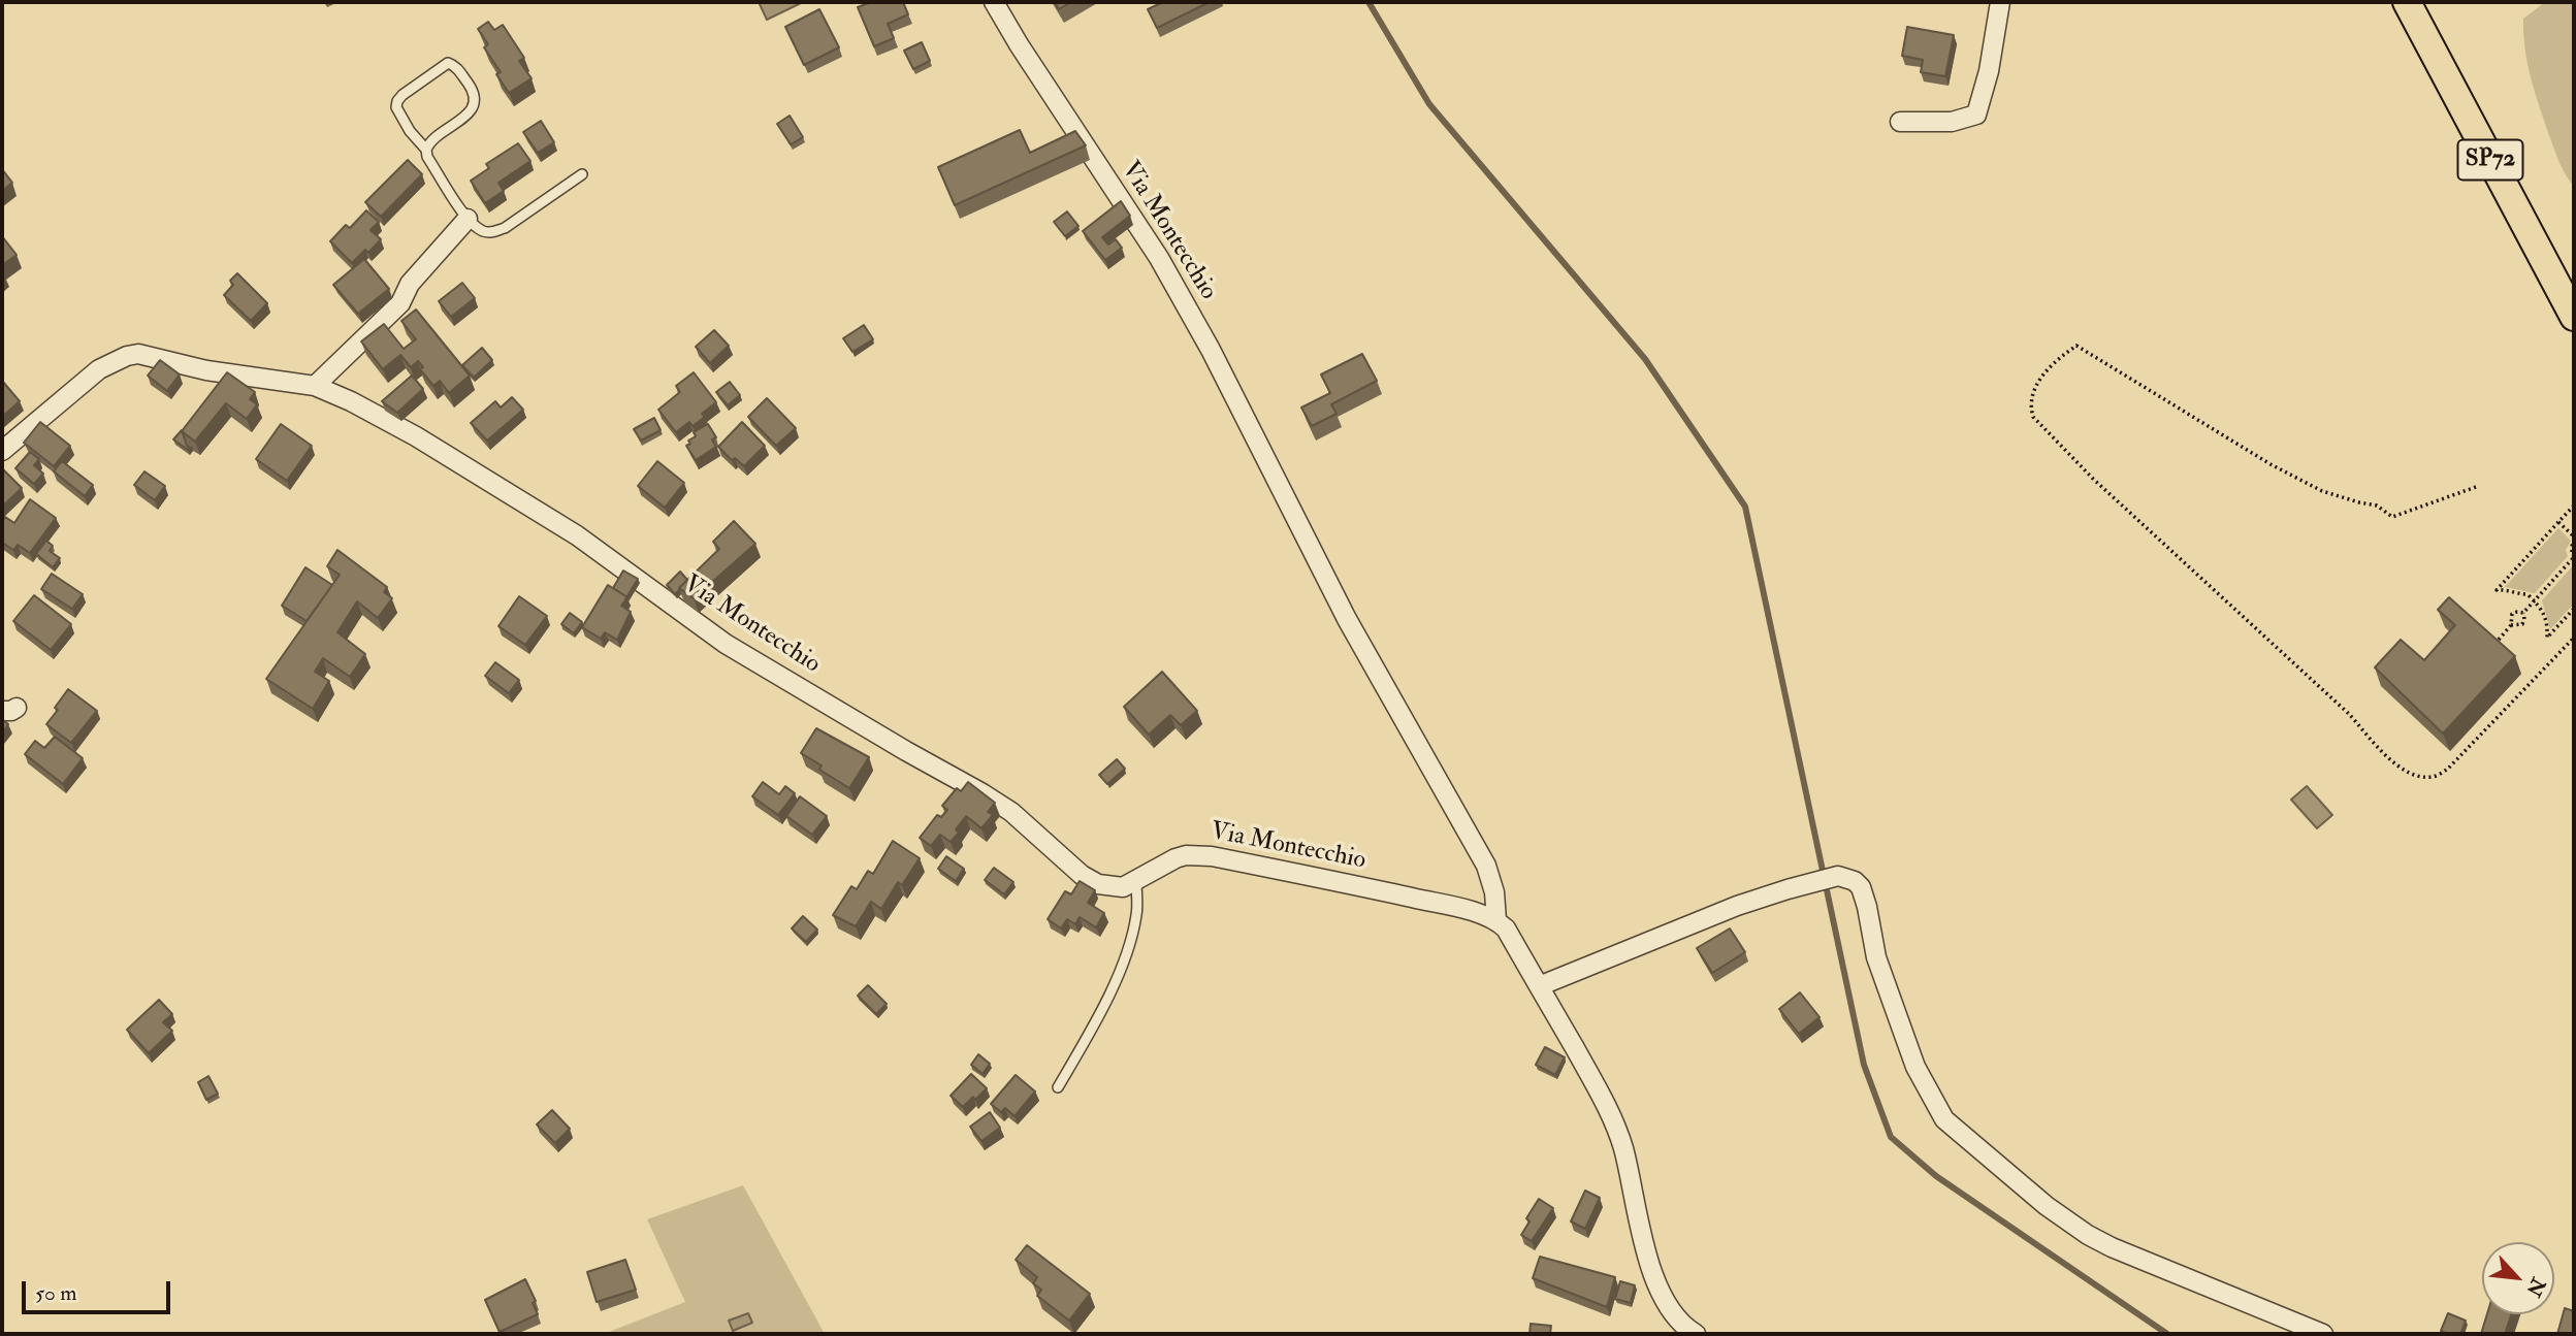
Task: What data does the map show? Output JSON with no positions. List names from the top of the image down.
{
  "streets": {
    "main road": ["SP72"],
    "street": ["Via Montecchio"]
  },
  "scale_bar": "50 m",
  "north": "bottom right"
}
